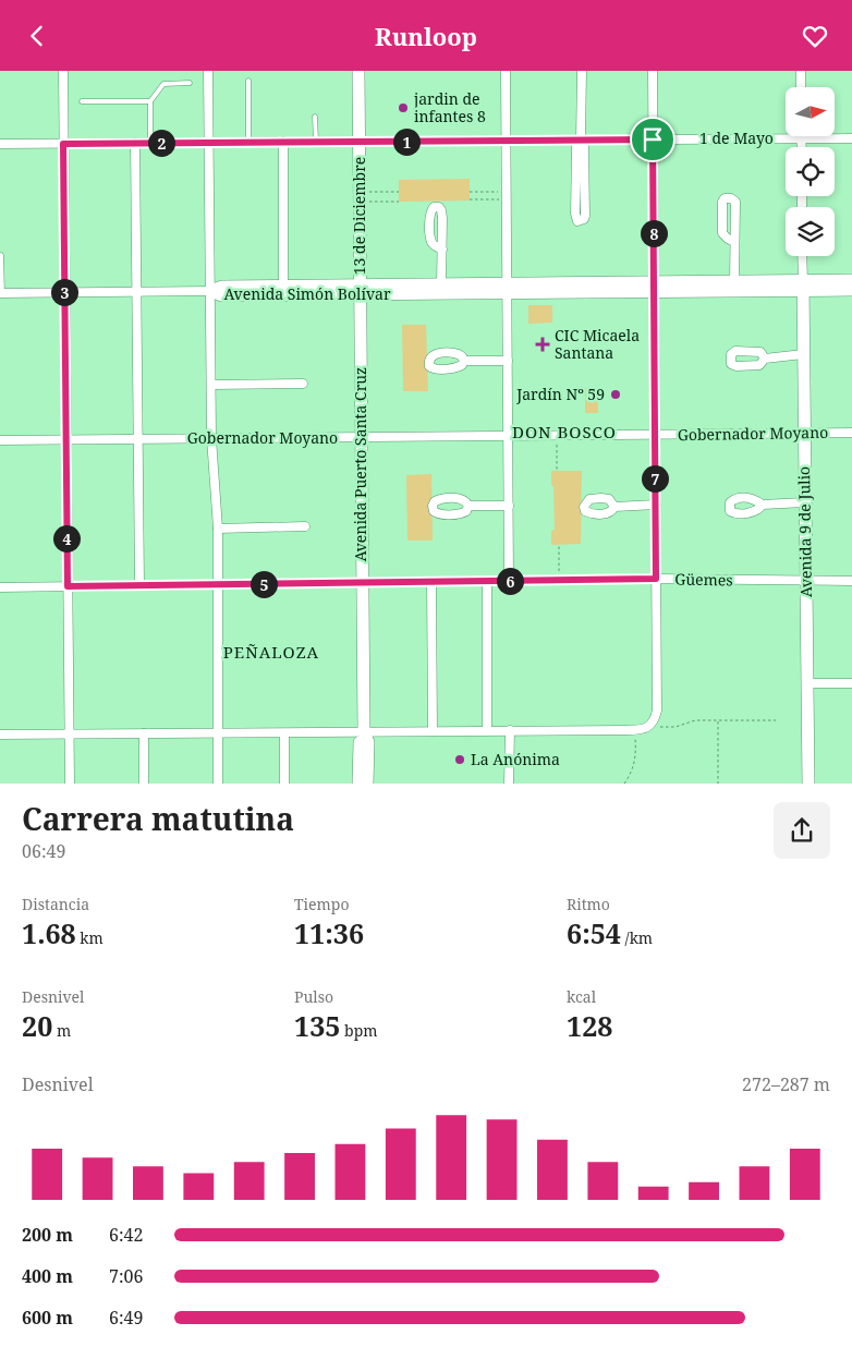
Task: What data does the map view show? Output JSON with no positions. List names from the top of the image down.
{
  "streets": {
    "street": [
      "1 de Mayo",
      "13 de Diciembre",
      "Avenida Simón Bolívar",
      "Gobernador Moyano",
      "Avenida Puerto Santa Cruz",
      "Avenida 9 de Julio",
      "Güemes"
    ]
  },
  "crossings": [
    ["1 de Mayo", "13 de Diciembre"],
    ["13 de Diciembre", "Avenida Simón Bolívar"],
    ["13 de Diciembre", "Avenida Puerto Santa Cruz"],
    ["Avenida Simón Bolívar", "Avenida Puerto Santa Cruz"],
    ["Avenida Simón Bolívar", "Avenida 9 de Julio"],
    ["Gobernador Moyano", "Avenida Puerto Santa Cruz"],
    ["Gobernador Moyano", "Avenida 9 de Julio"],
    ["Avenida Puerto Santa Cruz", "Güemes"],
    ["Avenida 9 de Julio", "Güemes"]
  ],
  "districts": ["DON BOSCO", "PEÑALOZA"],
  "places": {
    "other": ["jardin de infantes 8", "Jardín Nº 59", "La Anónima"],
    "health": ["CIC Micaela Santana"]
  },
  "north": "right",
  "page": {
    "header": "Runloop",
    "pins": [
      "1",
      "2",
      "8",
      "3",
      "7",
      "4",
      "6",
      "5"
    ],
    "heading": ["Carrera matutina", "06:49"],
    "stats": [
      ["Distancia", "1.68 km"],
      ["Tiempo", "11:36"],
      ["Ritmo", "6:54 /km"],
      ["Desnivel", "20 m"],
      ["Pulso", "135 bpm"],
      ["kcal", "128"]
    ],
    "chart": ["Desnivel", "272–287 m"],
    "list": [
      {
        "name": "200 m",
        "note": "6:42"
      },
      {
        "name": "400 m",
        "note": "7:06"
      },
      {
        "name": "600 m",
        "note": "6:49"
      }
    ]
  }
}
